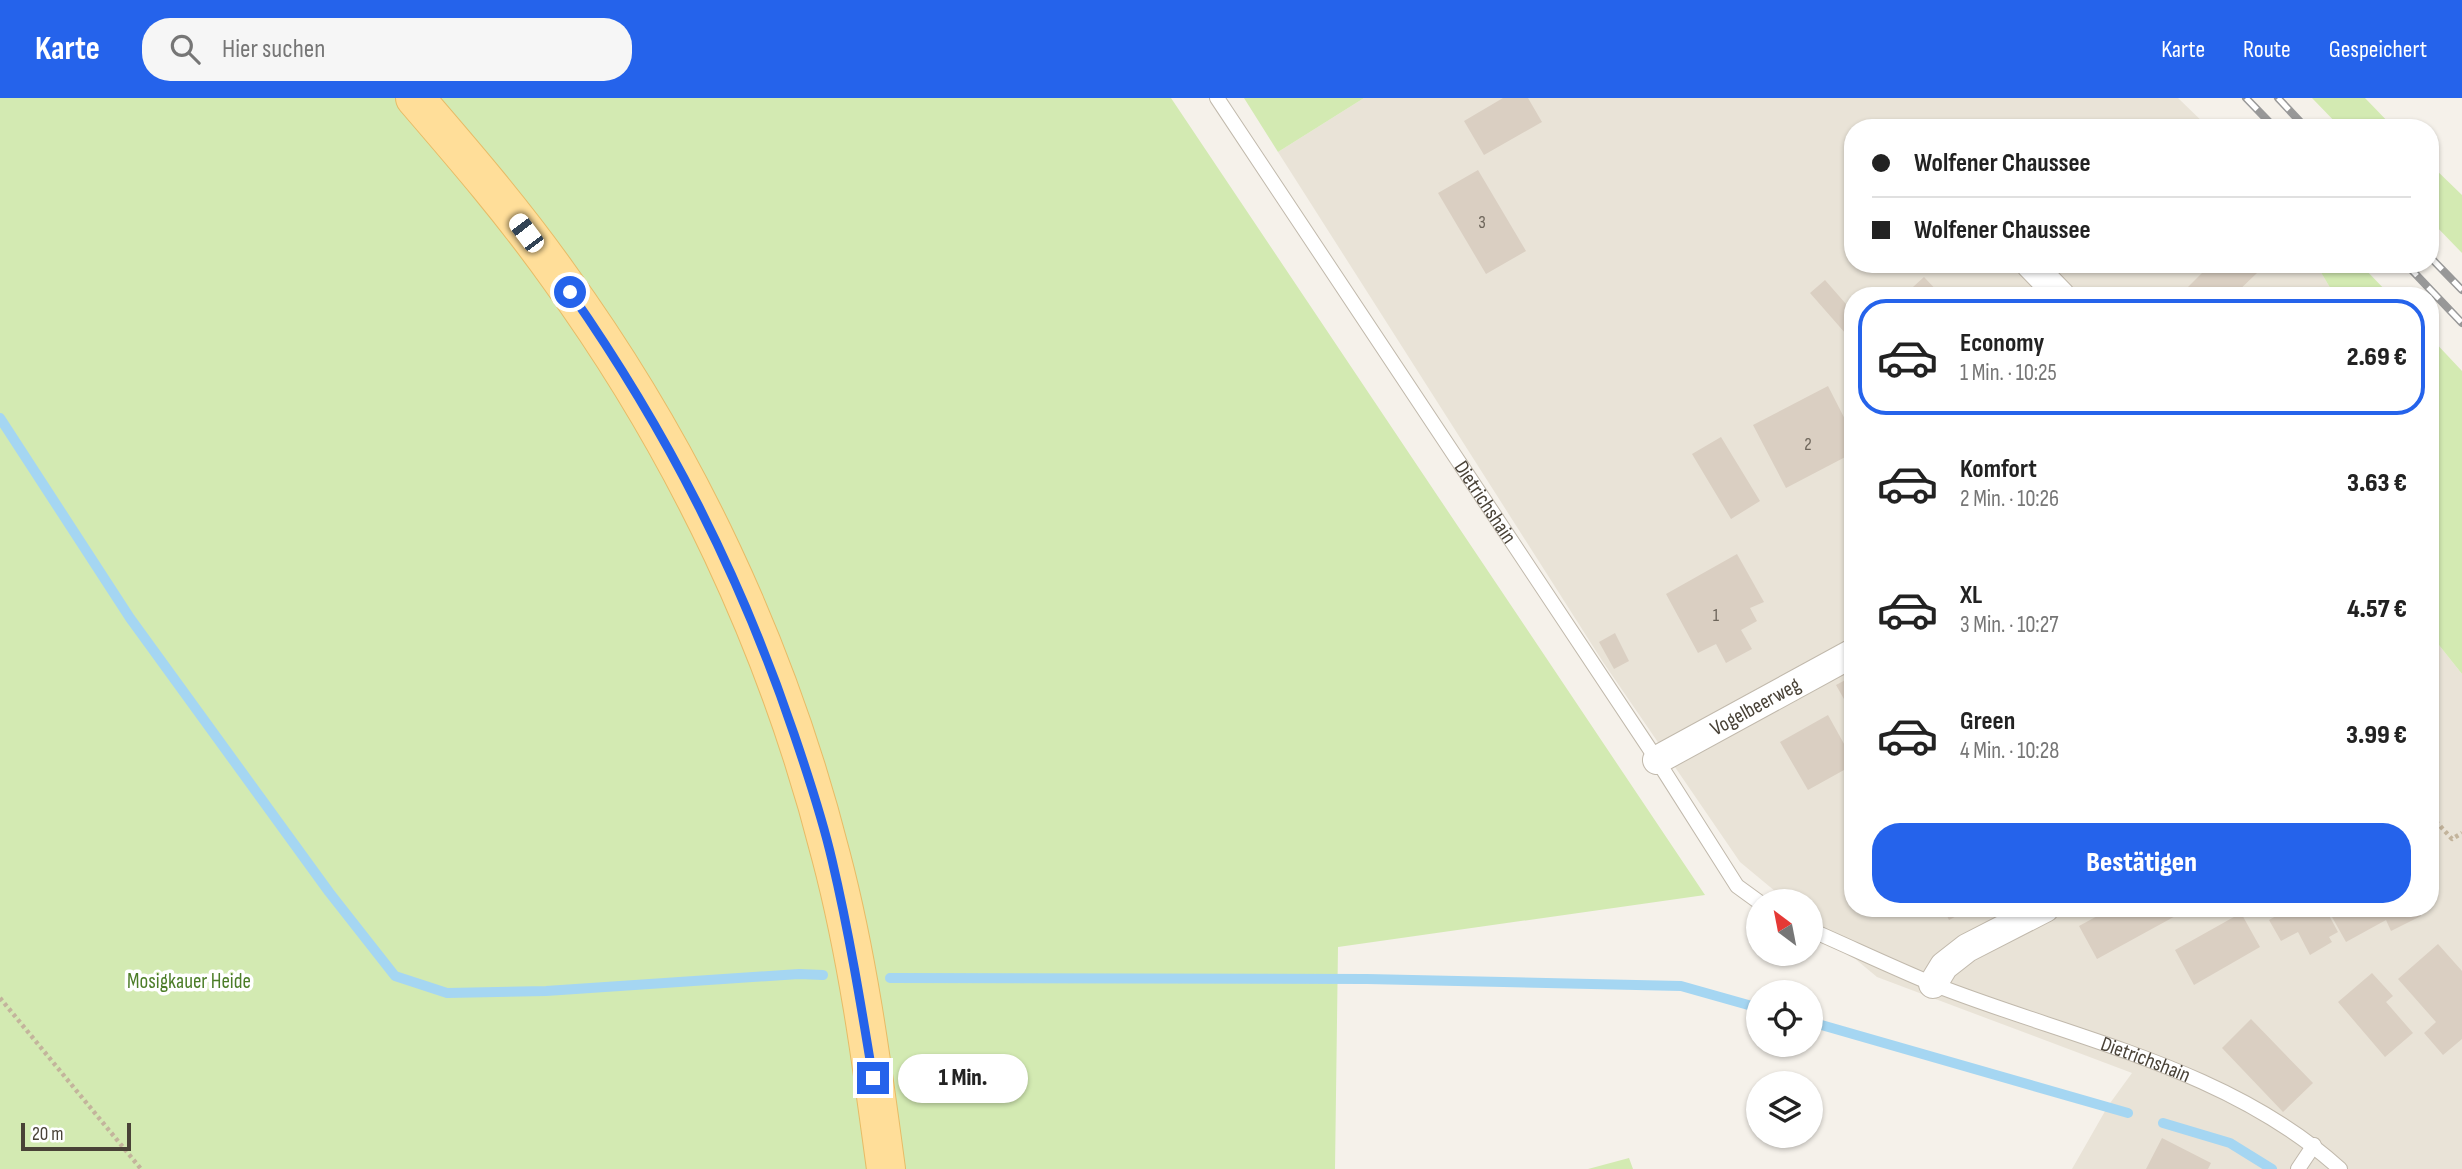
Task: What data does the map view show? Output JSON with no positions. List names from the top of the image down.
{
  "streets": {
    "street": ["Vogelbeerweg"],
    "lane": ["Dietrichshain"]
  },
  "crossings": [
    ["Dietrichshain", "Vogelbeerweg"]
  ],
  "parks": ["Mosigkauer Heide"],
  "house_numbers": ["3", "2", "1"],
  "scale_bar": "20 m",
  "north": "top left",
  "page": {
    "header": "Karte",
    "search": "Hier suchen",
    "nav": ["Karte", "Route", "Gespeichert"],
    "banner": ["Wolfener Chaussee", "Wolfener Chaussee"],
    "list": [
      {
        "name": "Economy",
        "note": "1 Min. · 10:25",
        "value": "2.69 €"
      },
      {
        "name": "Komfort",
        "note": "2 Min. · 10:26",
        "value": "3.63 €"
      },
      {
        "name": "XL",
        "note": "3 Min. · 10:27",
        "value": "4.57 €"
      },
      {
        "name": "Green",
        "note": "4 Min. · 10:28",
        "value": "3.99 €"
      }
    ],
    "buttons": "Bestätigen",
    "bubble": "1 Min.",
    "scale": "20 m"
  }
}
